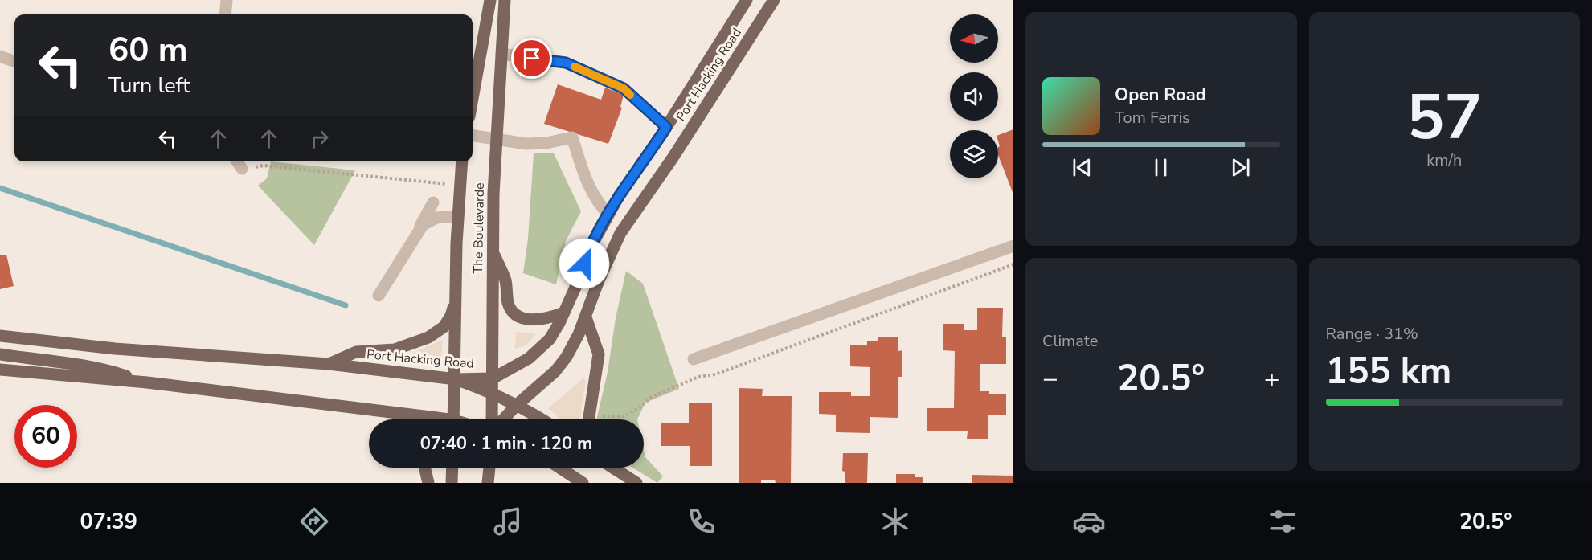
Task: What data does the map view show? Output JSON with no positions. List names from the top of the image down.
{
  "streets": {
    "main road": ["Port Hacking Road", "The Boulevarde"]
  },
  "crossings": [
    ["Port Hacking Road", "The Boulevarde"]
  ],
  "north": "left",
  "page": {
    "tile": [
      ["57", "km/h"],
      "Climate",
      ["Range · 31%", "155 km"]
    ],
    "turn": ["60 m", "Turn left"],
    "song": ["Open Road", "Tom Ferris"],
    "heat": ["−", "20.5°", "+"],
    "limit": "60",
    "trip": "07:40 · 1 min · 120 m",
    "tabs": ["07:39", "20.5°"]
  }
}
